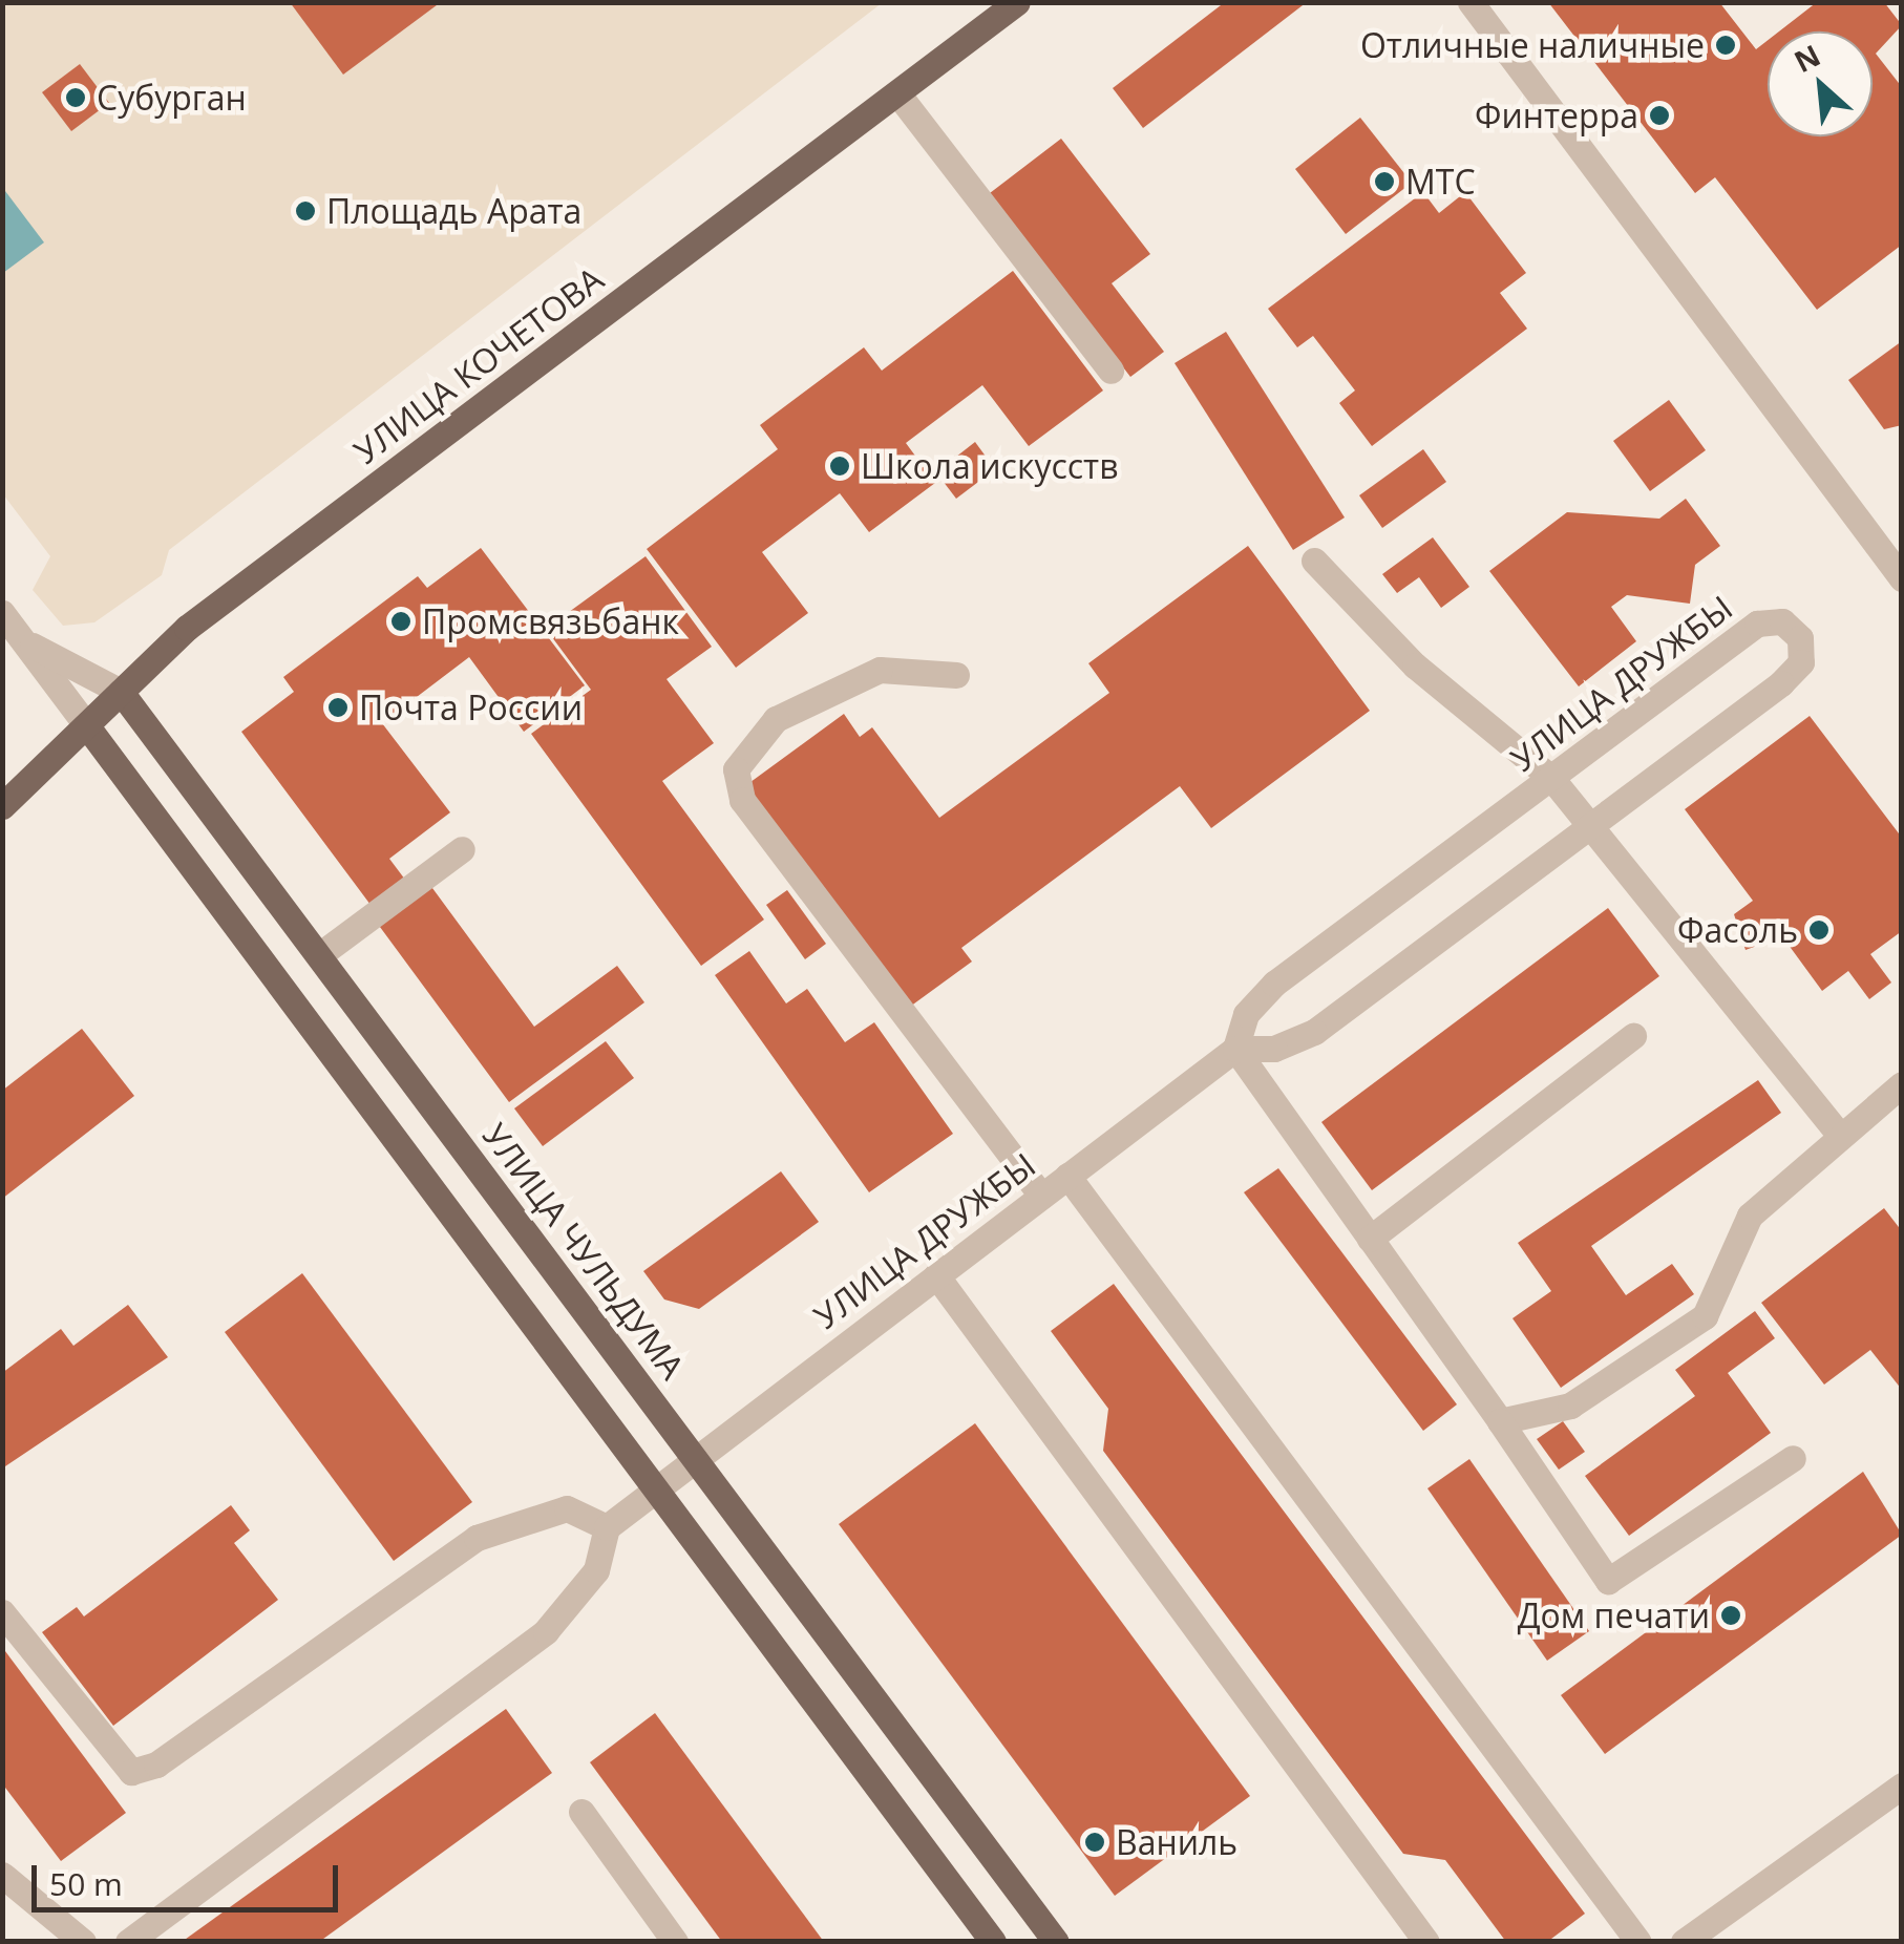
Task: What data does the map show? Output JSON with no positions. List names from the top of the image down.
{
  "streets": {
    "main road": ["УЛИЦА КОЧЕТОВА", "УЛИЦА ЧУЛЬДУМА"],
    "street": ["УЛИЦА ДРУЖБЫ"]
  },
  "crossings": [
    ["УЛИЦА КОЧЕТОВА", "УЛИЦА ЧУЛЬДУМА"],
    ["УЛИЦА ДРУЖБЫ", "УЛИЦА ЧУЛЬДУМА"]
  ],
  "places": [
    "Отличные наличные",
    "Субурган",
    "Финтерра",
    "МТС",
    "Площадь Арата",
    "Школа искусств",
    "Промсвязьбанк",
    "Почта России",
    "Фасоль",
    "Дом печати",
    "Ваниль"
  ],
  "scale_bar": "50 m",
  "north": "top left"
}
